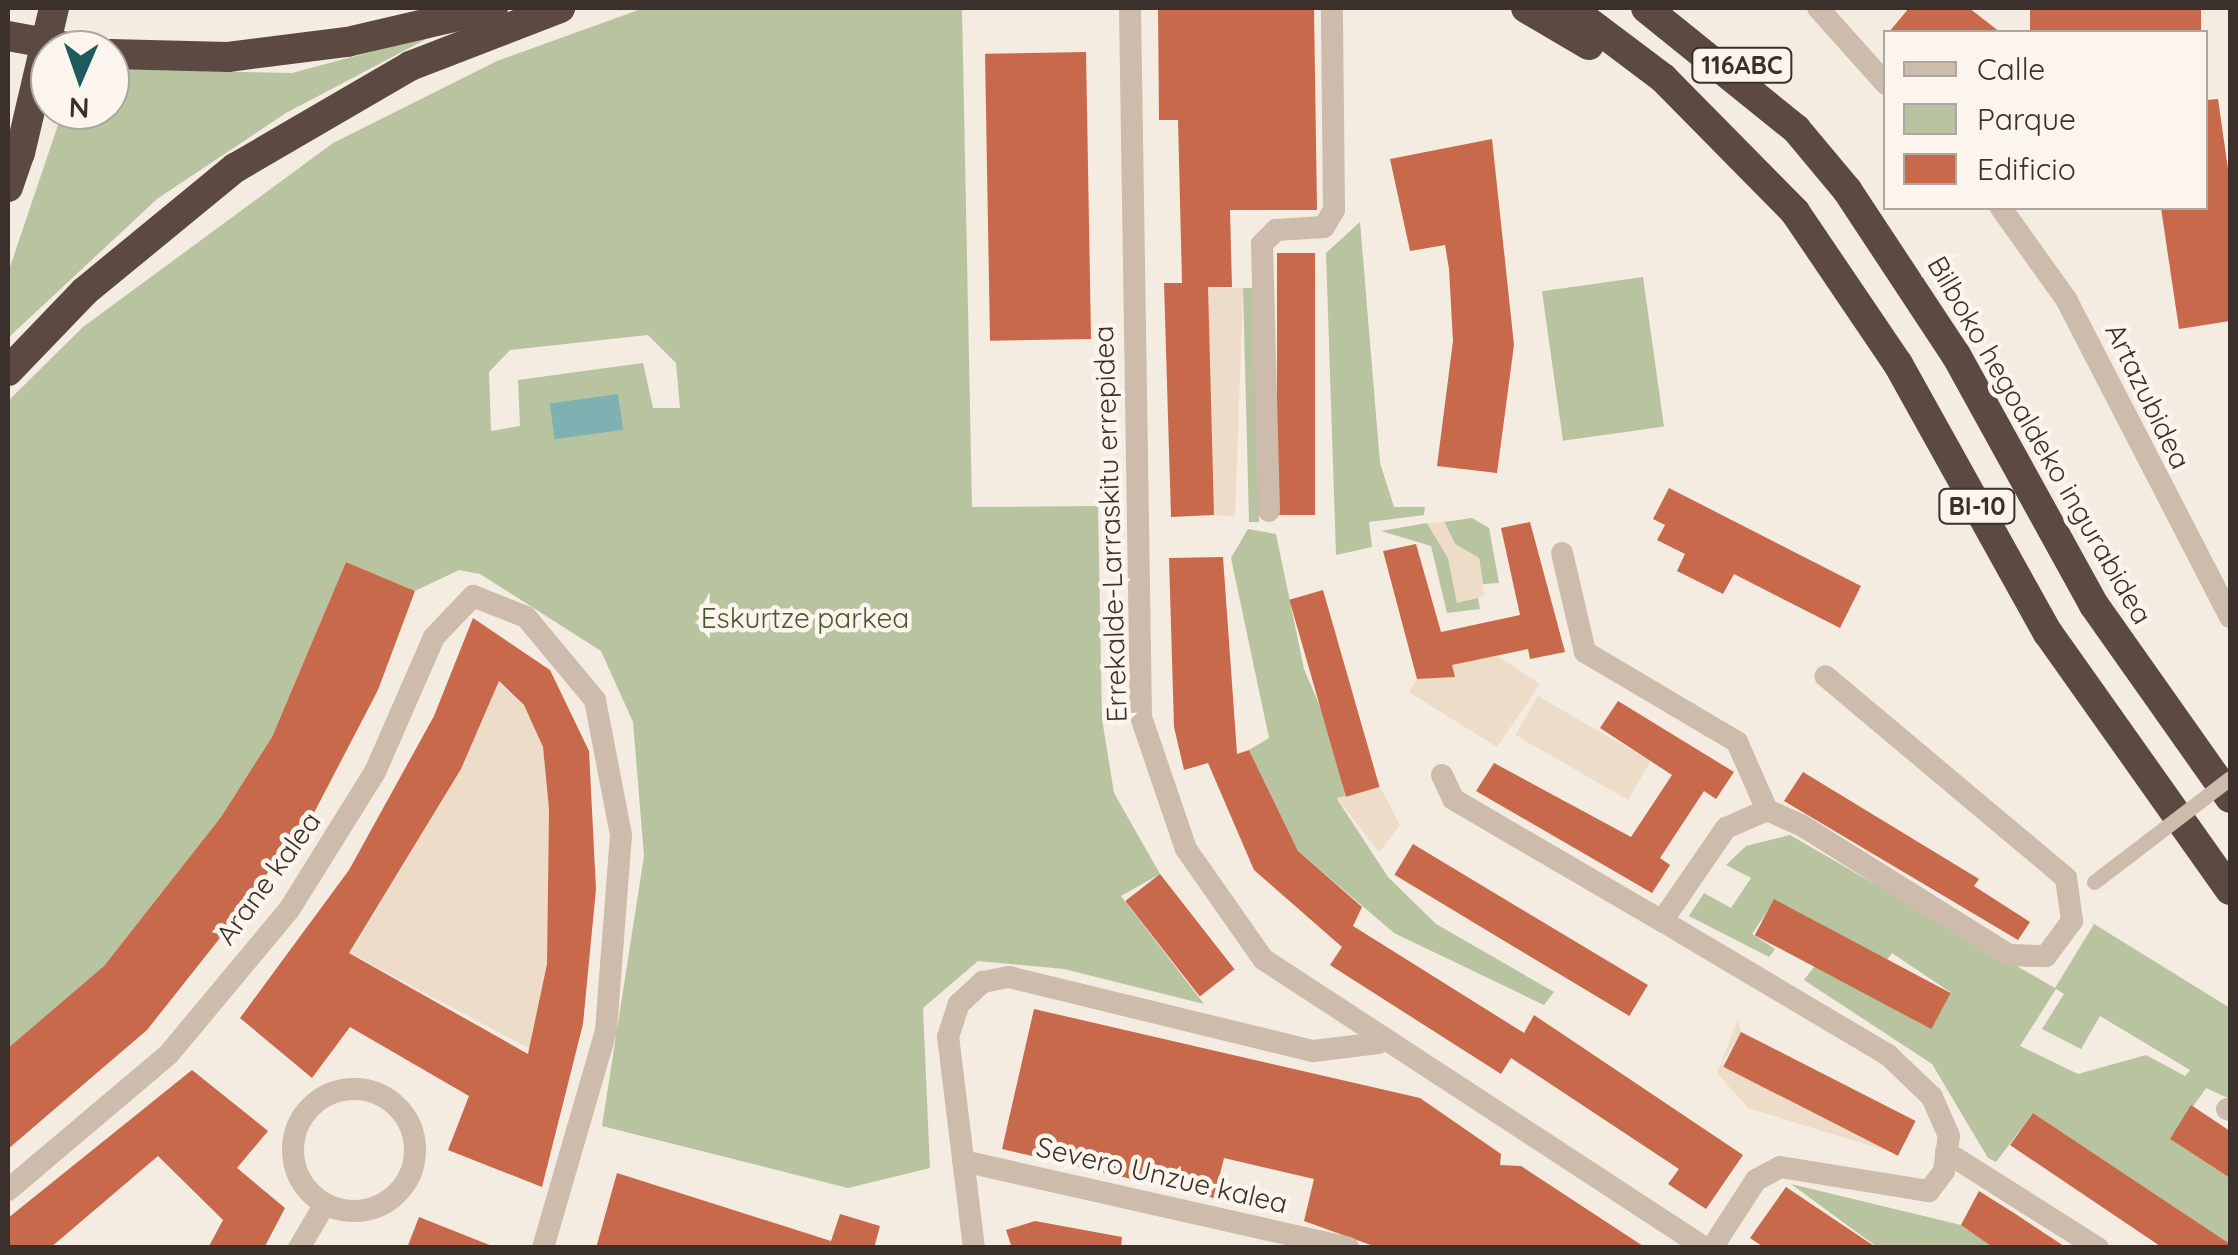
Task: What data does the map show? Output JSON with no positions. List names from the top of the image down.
{
  "streets": {
    "highway": ["116ABC", "Bilboko hegoaldeko ingurabidea", "BI-10"],
    "street": [
      "Artazubidea",
      "Errekalde-Larraskitu errepidea",
      "Arane kalea",
      "Severo Unzue kalea"
    ]
  },
  "crossings": [
    ["116ABC", "Bilboko hegoaldeko ingurabidea"]
  ],
  "parks": ["Eskurtze parkea"],
  "legend": ["Calle", "Parque", "Edificio"],
  "north": "bottom"
}
